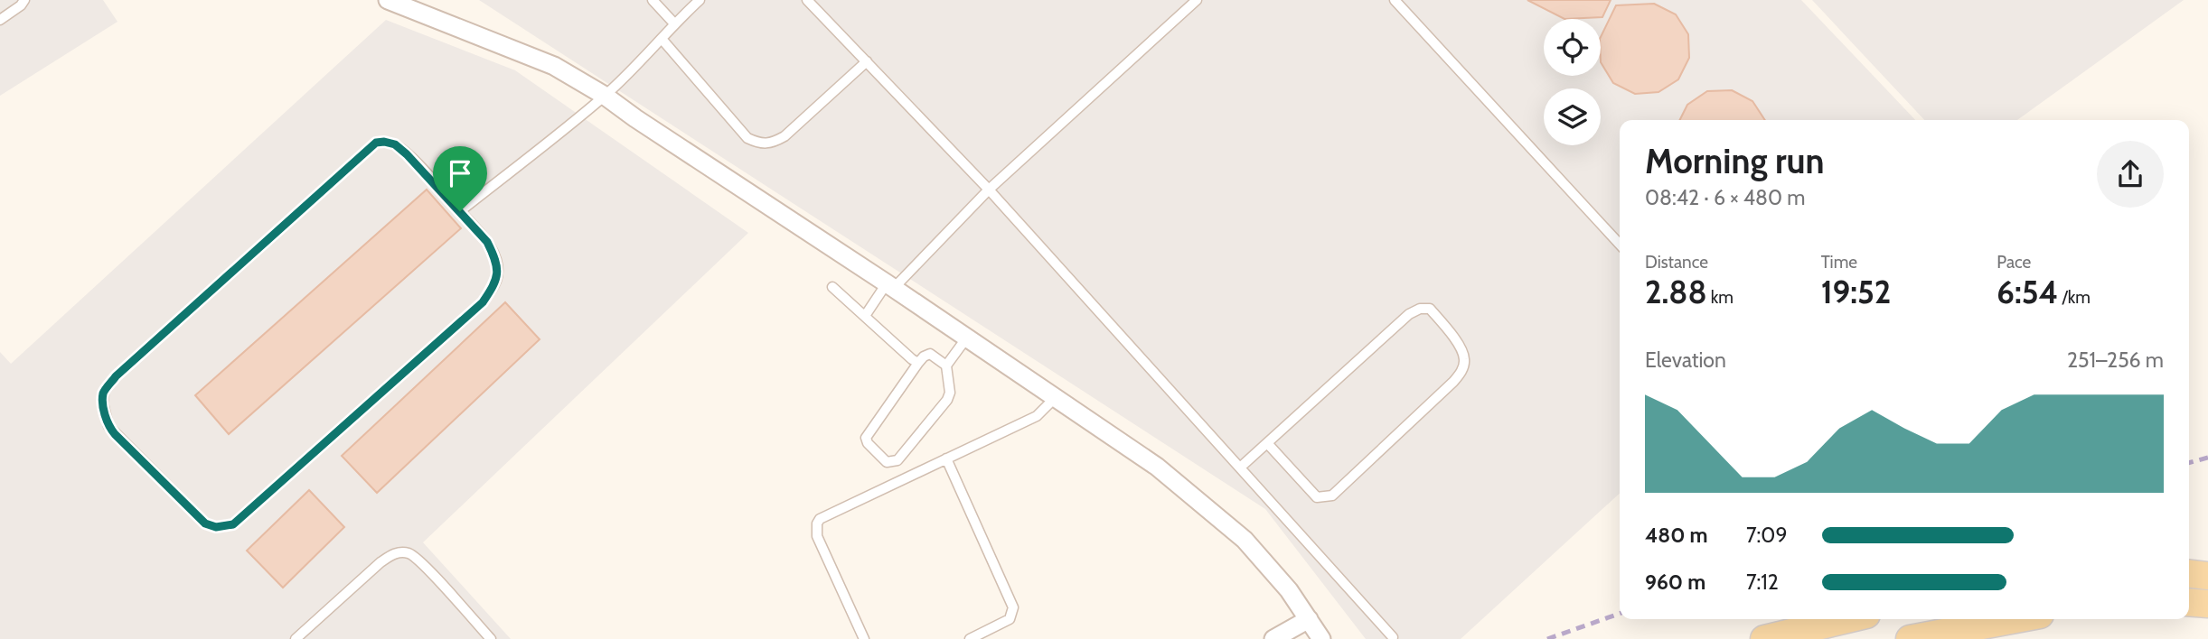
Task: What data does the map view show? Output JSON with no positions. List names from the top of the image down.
{
  "page": {
    "heading": ["Morning run", "08:42 · 6 × 480 m"],
    "stats": [
      ["Distance", "2.88 km"],
      ["Time", "19:52"],
      ["Pace", "6:54 /km"]
    ],
    "chart": ["Elevation", "251–256 m"],
    "list": [
      {
        "name": "480 m",
        "note": "7:09"
      },
      {
        "name": "960 m",
        "note": "7:12"
      }
    ]
  }
}
